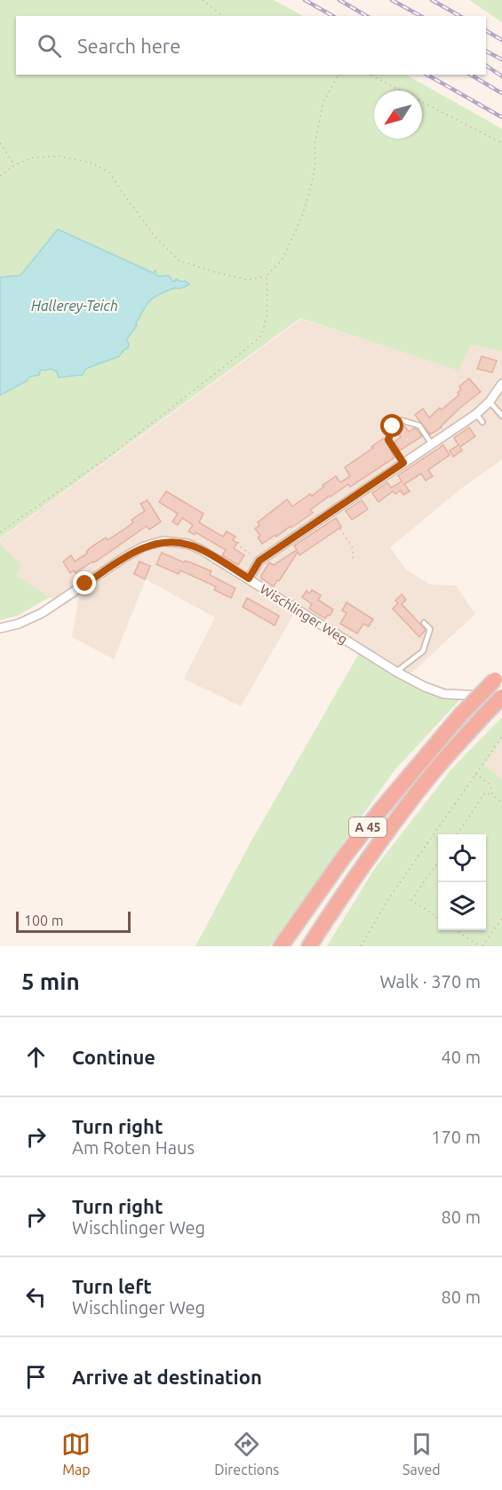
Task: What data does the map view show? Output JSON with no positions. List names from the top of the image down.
{
  "streets": {
    "highway": ["A 45"],
    "street": ["Wischlinger Weg"]
  },
  "crossings": [
    ["Wischlinger Weg", "A 45"]
  ],
  "water": ["Hallerey-Teich"],
  "scale_bar": "100 m",
  "north": "bottom left",
  "page": {
    "search": "Search here",
    "scale": "100 m",
    "heading": ["5 min", "Walk · 370 m"],
    "list": [
      ["Continue", "40 m"],
      ["Turn right", "Am Roten Haus", "170 m"],
      ["Turn right", "Wischlinger Weg", "80 m"],
      ["Turn left", "Wischlinger Weg", "80 m"],
      "Arrive at destination"
    ],
    "nav": ["Map", "Directions", "Saved"]
  }
}
